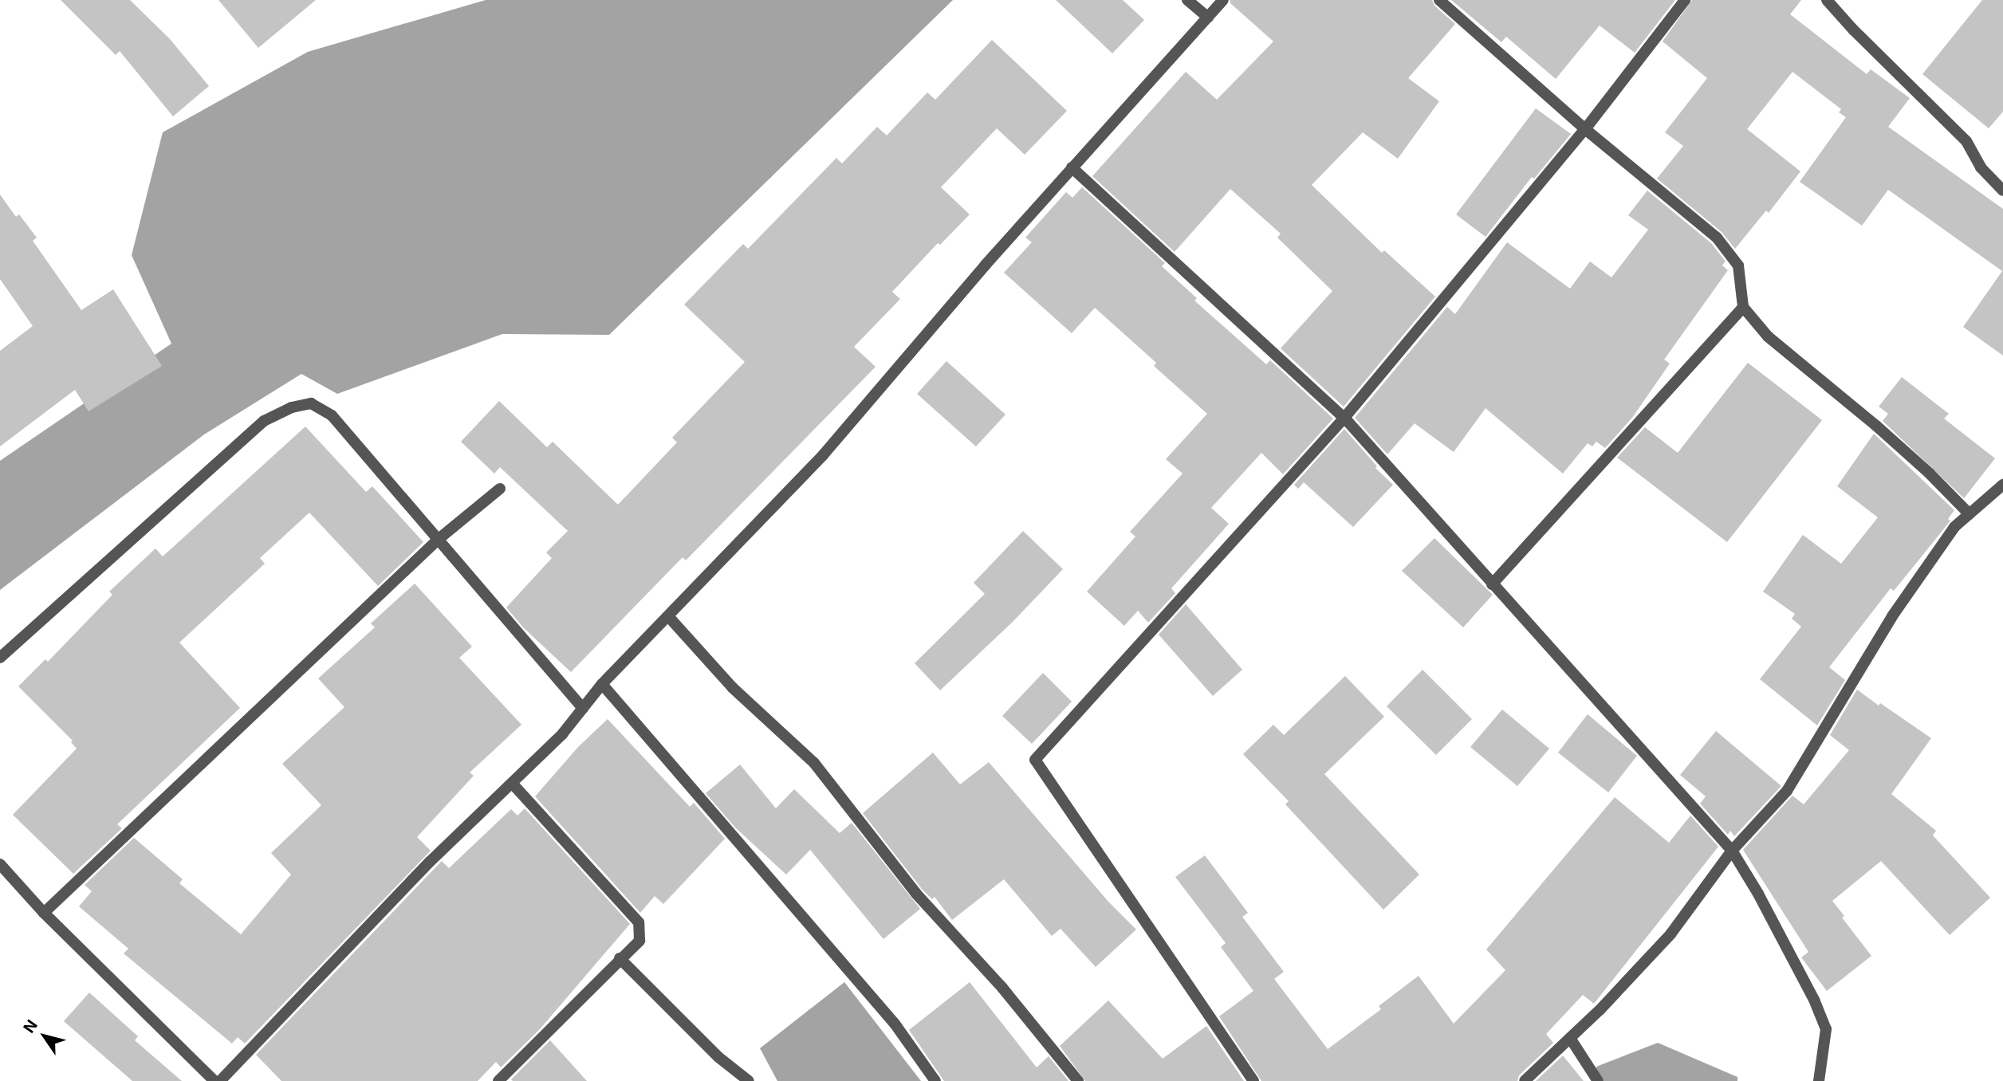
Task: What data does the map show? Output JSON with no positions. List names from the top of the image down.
{
  "north": "top left"
}
